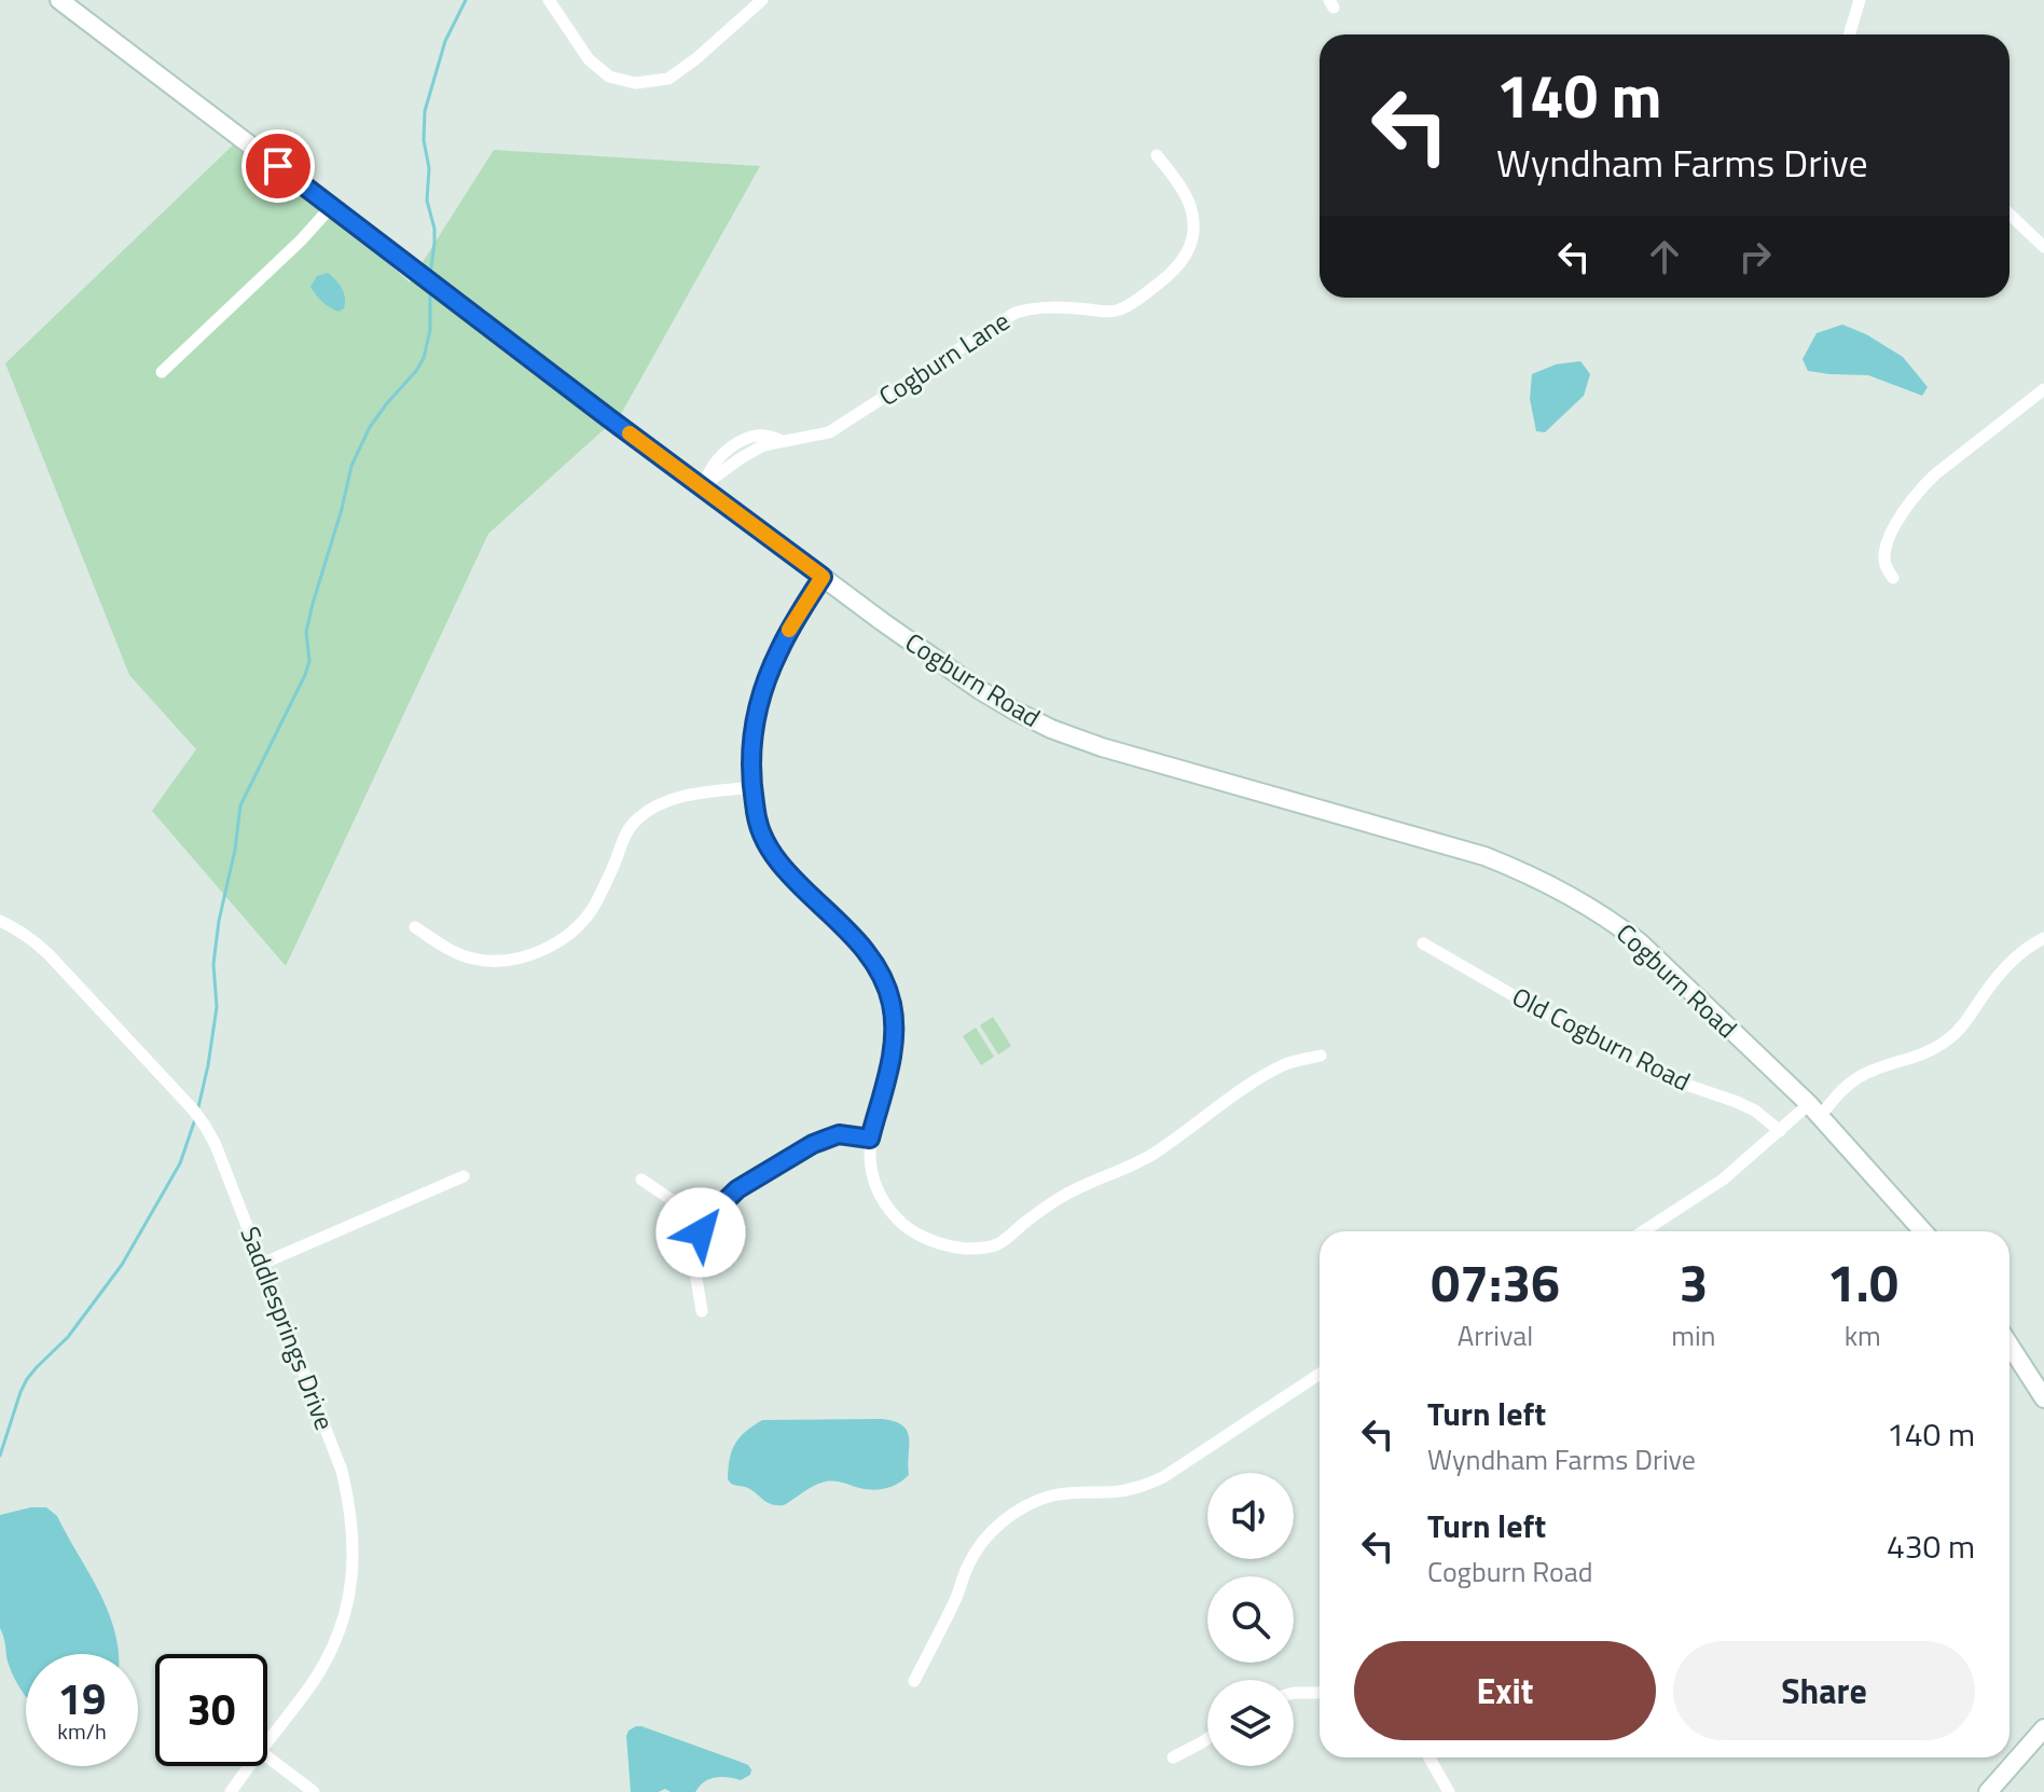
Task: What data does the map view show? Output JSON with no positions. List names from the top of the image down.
{
  "streets": {
    "street": [
      "Cogburn Lane",
      "Cogburn Road",
      "Old Cogburn Road",
      "Saddlesprings Drive"
    ]
  },
  "crossings": [
    ["Cogburn Lane", "Cogburn Road"]
  ],
  "page": {
    "turn": ["140 m", "Wyndham Farms Drive"],
    "eta": [
      "07:36",
      "Arrival",
      "3",
      "min",
      "1.0",
      "km"
    ],
    "list": [
      {
        "name": "Turn left",
        "note": "Wyndham Farms Drive",
        "value": "140 m"
      },
      {
        "name": "Turn left",
        "note": "Cogburn Road",
        "value": "430 m"
      }
    ],
    "buttons": ["Exit", "Share"],
    "speed": "19 km/h",
    "limit": "30"
  }
}
